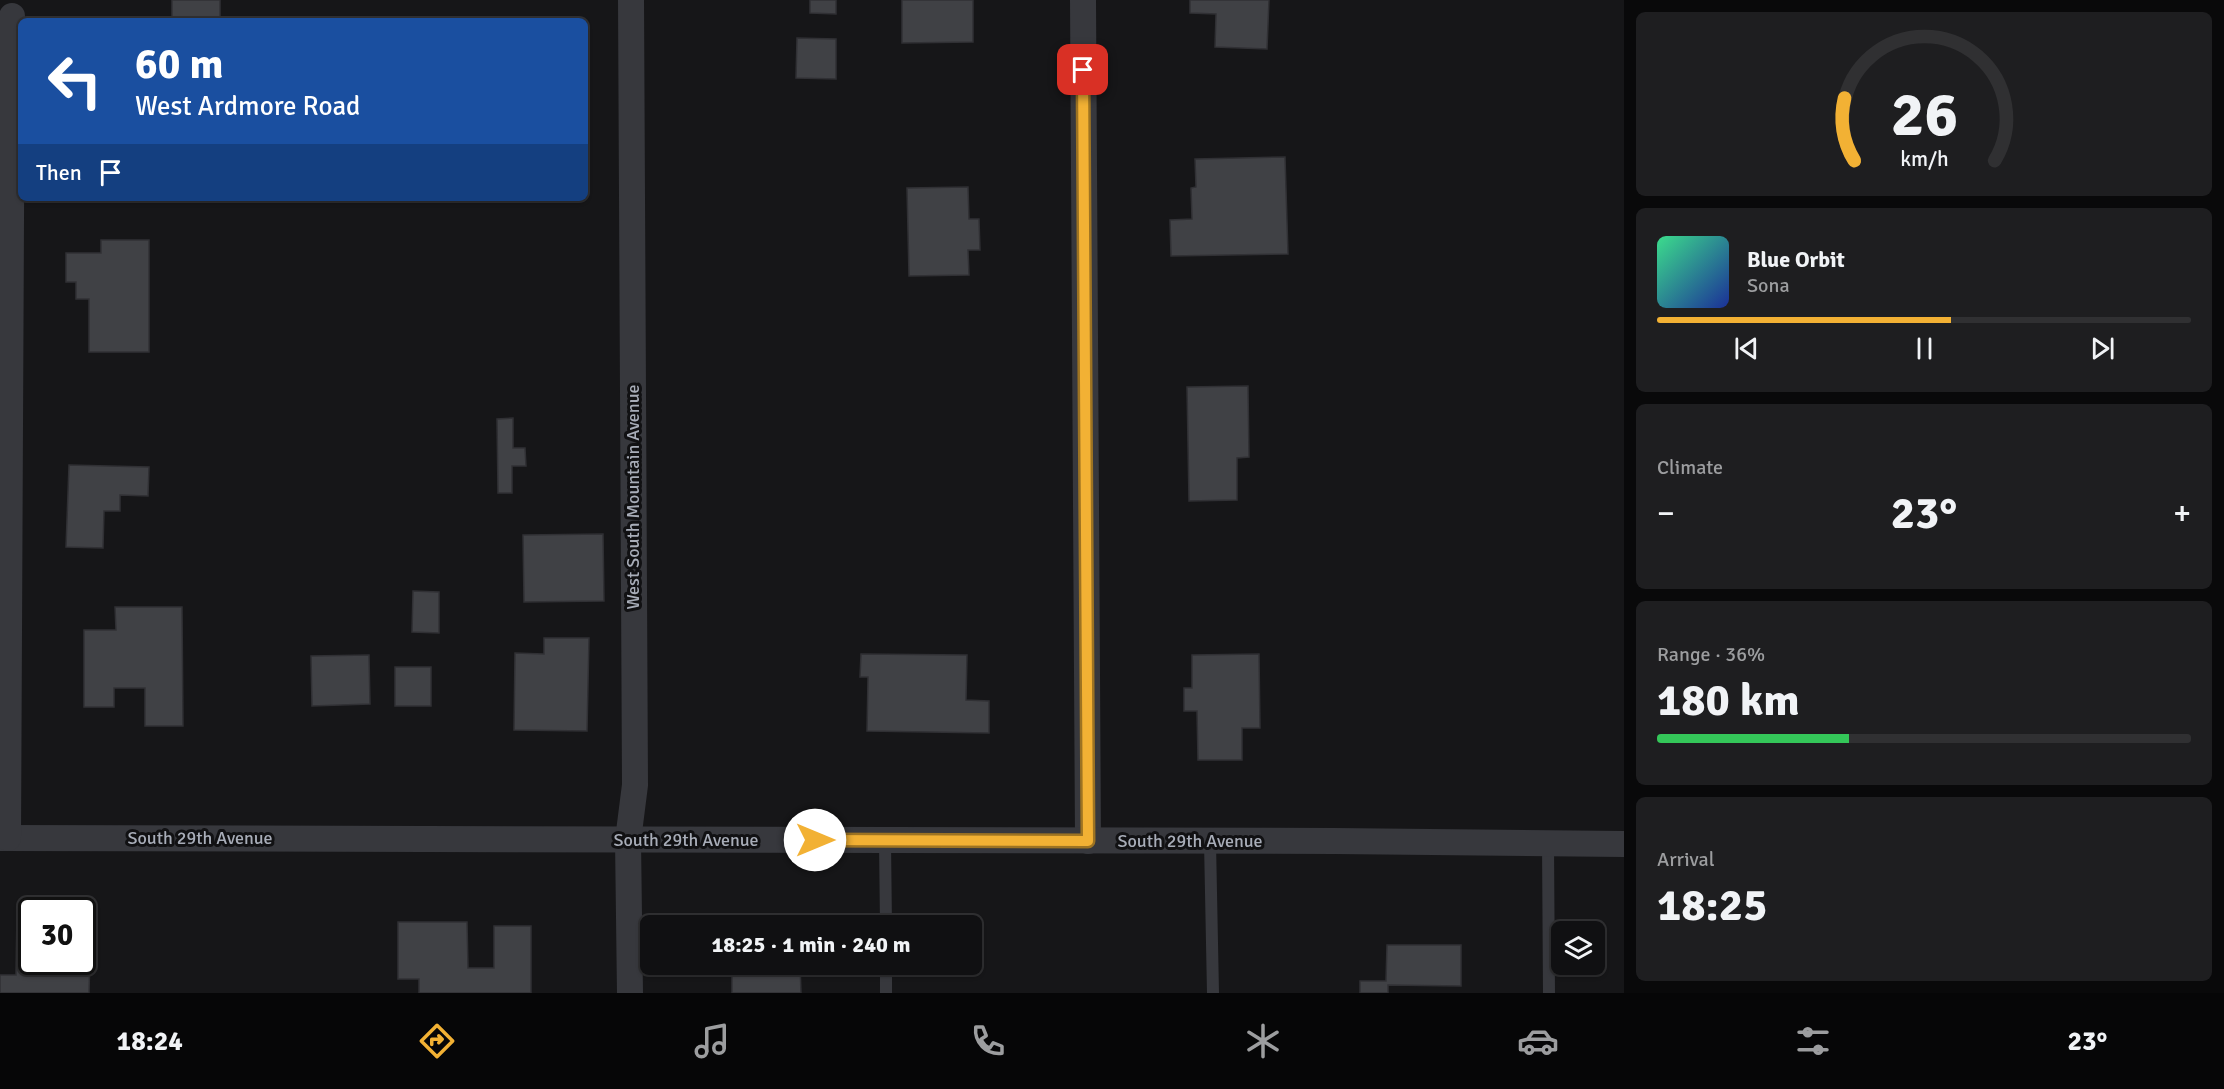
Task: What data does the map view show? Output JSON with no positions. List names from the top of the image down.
{
  "streets": {
    "street": ["West South Mountain Avenue", "South 29th Avenue"]
  },
  "crossings": [
    ["West South Mountain Avenue", "South 29th Avenue"]
  ],
  "page": {
    "turn": ["60 m", "West Ardmore Road"],
    "then": "Then",
    "song": ["Blue Orbit", "Sona"],
    "tile": [
      "Climate",
      ["Range · 36%", "180 km"],
      ["Arrival", "18:25"]
    ],
    "heat": ["−", "23°", "+"],
    "limit": "30",
    "trip": "18:25 · 1 min · 240 m",
    "tabs": ["18:24", "23°"],
    "gauge": ["26", "km/h"]
  }
}
